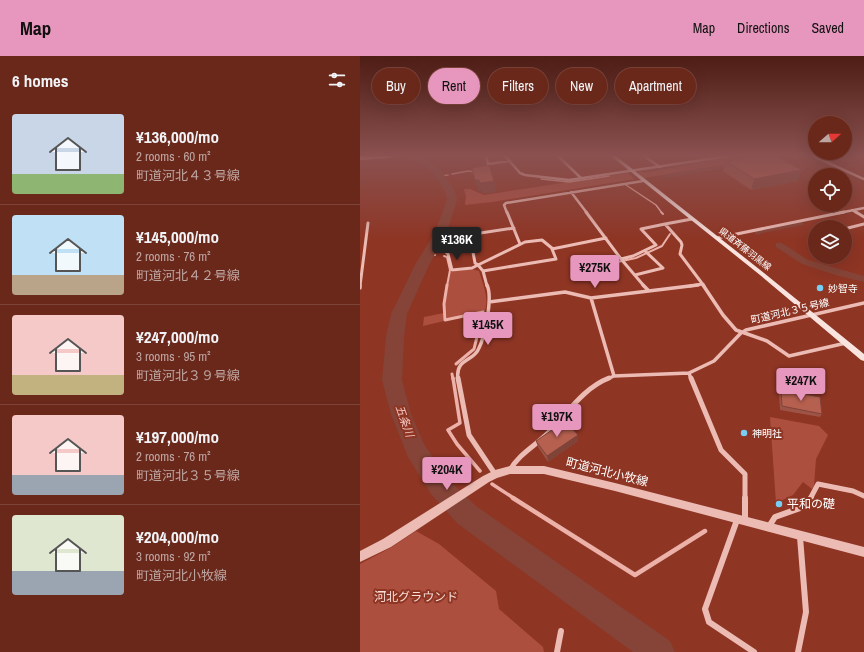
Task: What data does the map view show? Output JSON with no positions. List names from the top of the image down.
{
  "streets": {
    "main road": ["県道斉藤羽黒線"],
    "street": ["町道河北３５号線", "町道河北小牧線"]
  },
  "crossings": [
    ["県道斉藤羽黒線", "町道河北３５号線"],
    ["町道河北３５号線", "町道河北小牧線"]
  ],
  "water": ["五条川"],
  "parks": ["河北グラウンド"],
  "places": ["妙智寺", "神明社", "平和の礎"],
  "north": "right",
  "page": {
    "header": "Map",
    "nav": ["Map", "Directions", "Saved"],
    "heading": "6 homes",
    "chip": [
      "Buy",
      "Rent",
      "Filters",
      "New",
      "Apartment"
    ],
    "list": [
      {
        "name": "¥136,000/mo",
        "note": "2 rooms · 60 m² · 町道河北４３号線"
      },
      {
        "name": "¥145,000/mo",
        "note": "2 rooms · 76 m² · 町道河北４２号線"
      },
      {
        "name": "¥247,000/mo",
        "note": "3 rooms · 95 m² · 町道河北３９号線"
      },
      {
        "name": "¥197,000/mo",
        "note": "2 rooms · 76 m² · 町道河北３５号線"
      },
      {
        "name": "¥204,000/mo",
        "note": "3 rooms · 92 m² · 町道河北小牧線"
      }
    ],
    "price": [
      "¥136K",
      "¥275K",
      "¥145K",
      "¥247K",
      "¥197K",
      "¥204K"
    ]
  }
}
